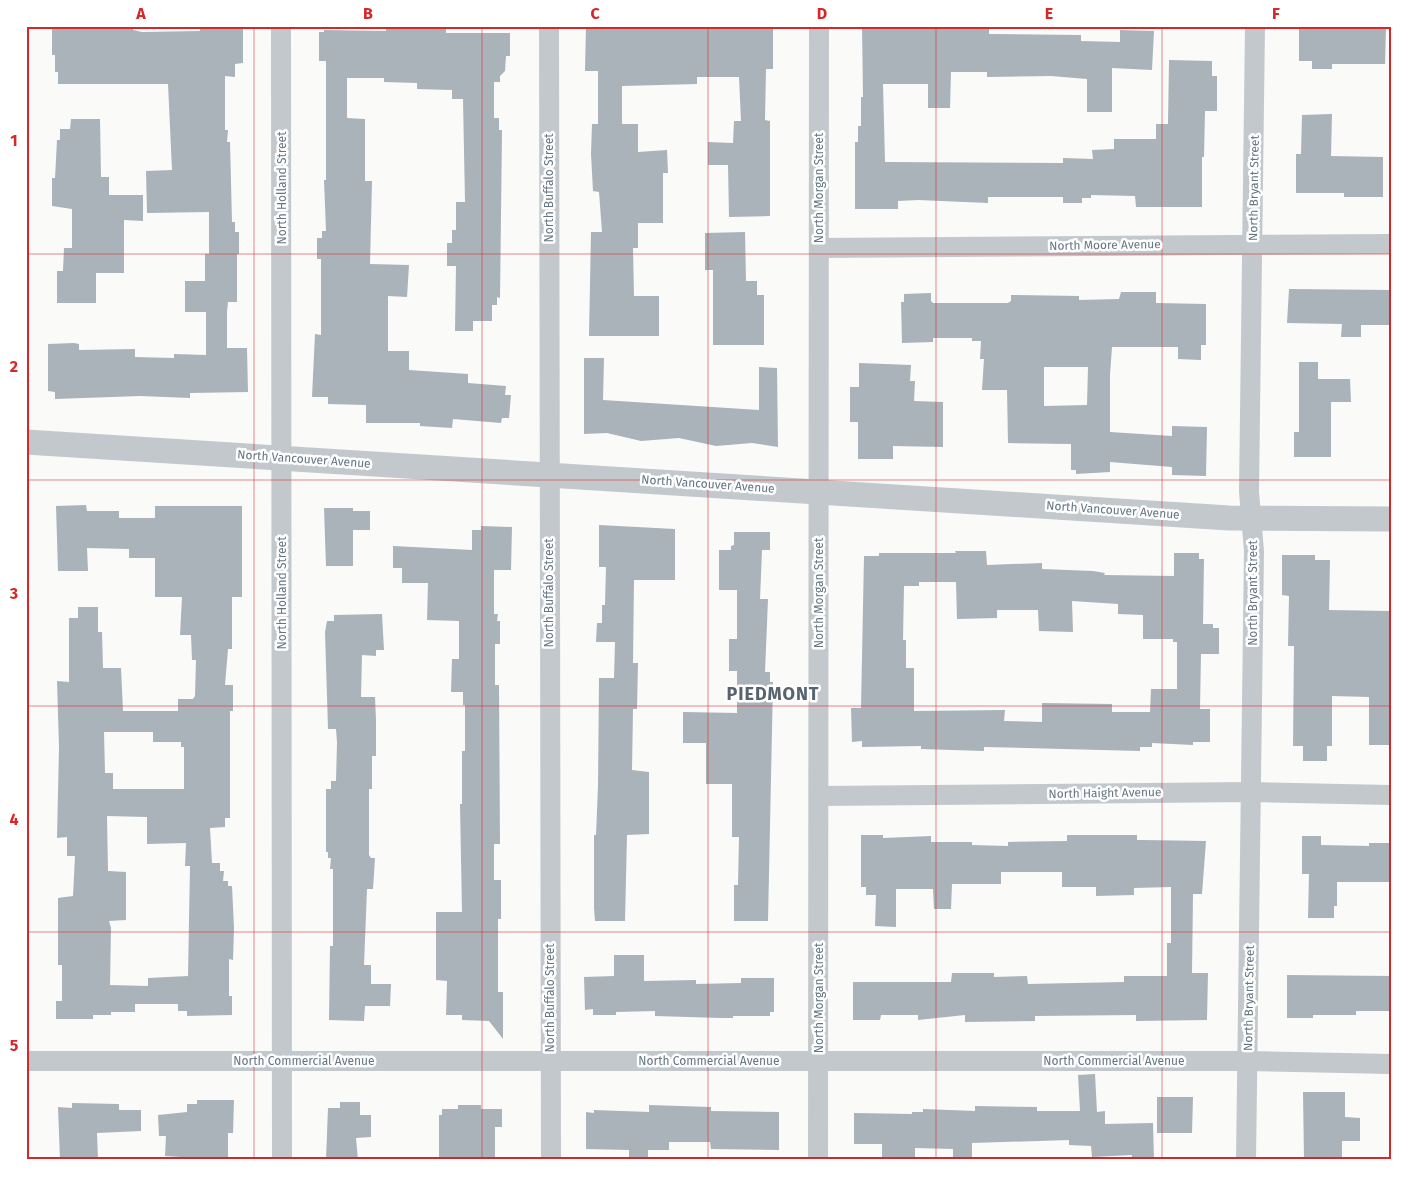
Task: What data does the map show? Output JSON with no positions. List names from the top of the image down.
{
  "streets": {
    "street": [
      "North Holland Street",
      "North Buffalo Street",
      "North Morgan Street",
      "North Bryant Street",
      "North Moore Avenue",
      "North Vancouver Avenue",
      "North Haight Avenue",
      "North Commercial Avenue"
    ]
  },
  "crossings": [
    ["North Holland Street", "North Vancouver Avenue"],
    ["North Holland Street", "North Commercial Avenue"],
    ["North Buffalo Street", "North Vancouver Avenue"],
    ["North Buffalo Street", "North Commercial Avenue"],
    ["North Morgan Street", "North Moore Avenue"],
    ["North Morgan Street", "North Vancouver Avenue"],
    ["North Morgan Street", "North Haight Avenue"],
    ["North Morgan Street", "North Commercial Avenue"],
    ["North Bryant Street", "North Moore Avenue"],
    ["North Bryant Street", "North Vancouver Avenue"],
    ["North Bryant Street", "North Haight Avenue"],
    ["North Bryant Street", "North Commercial Avenue"]
  ],
  "districts": ["PIEDMONT"],
  "grid": {
    "columns": [
      "A",
      "B",
      "C",
      "D",
      "E",
      "F"
    ],
    "rows": [
      "1",
      "2",
      "3",
      "4",
      "5"
    ]
  }
}
